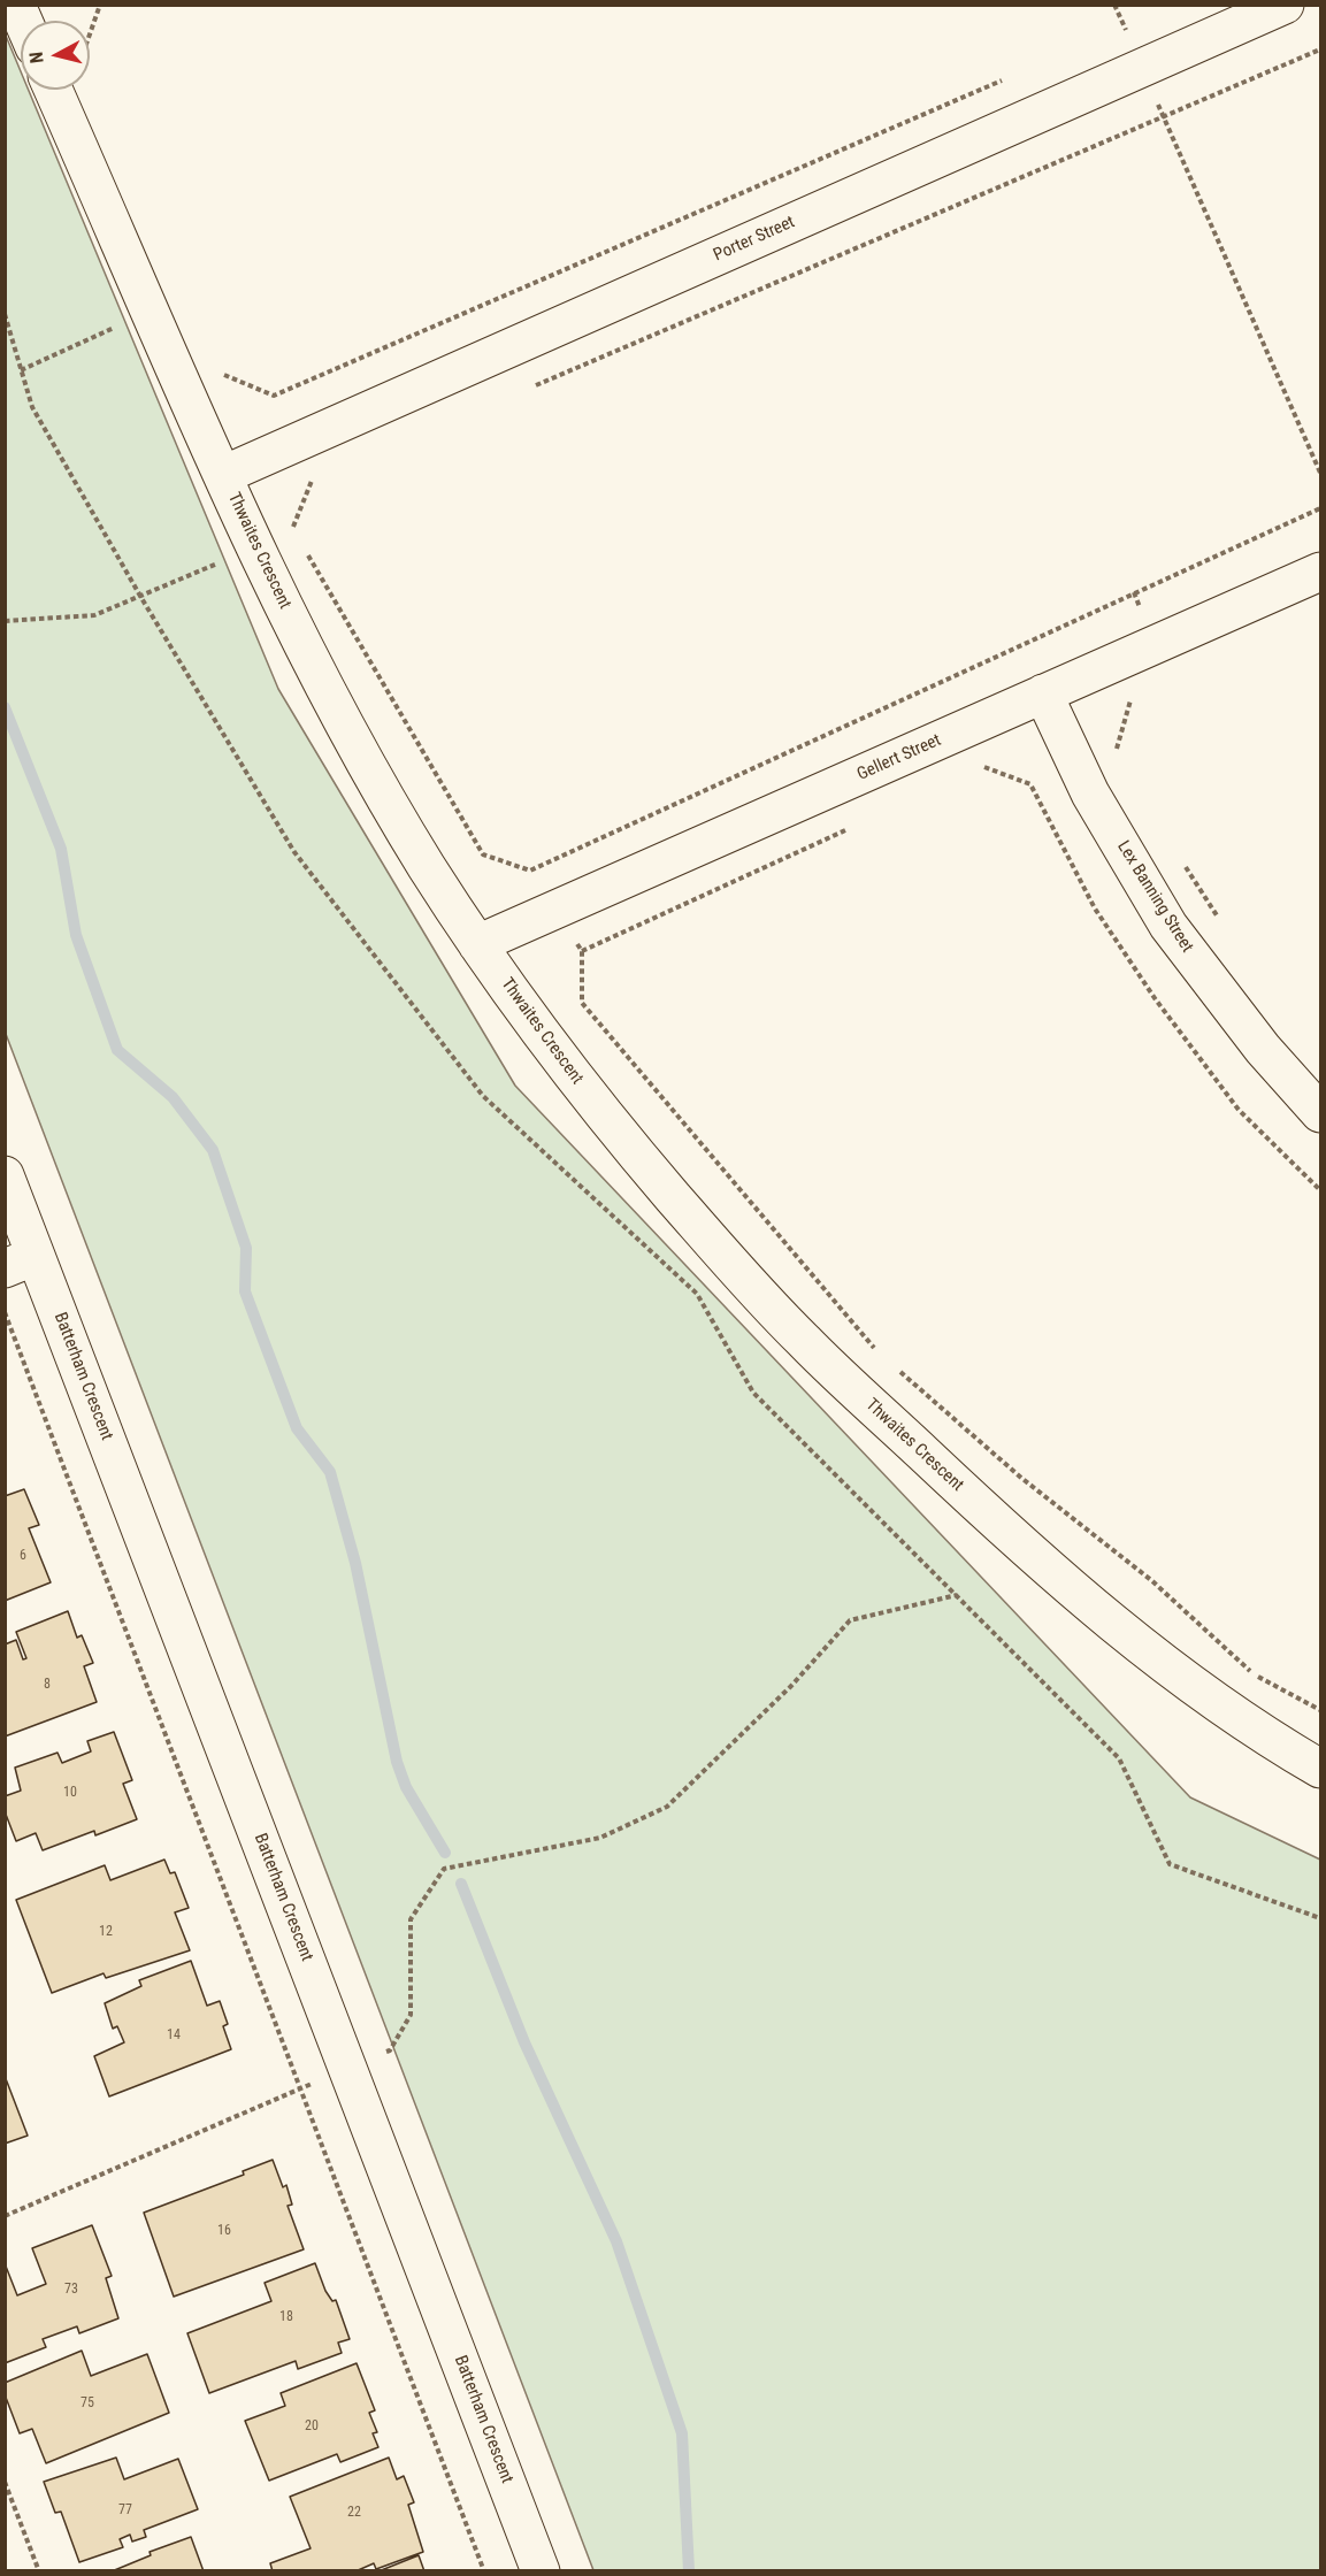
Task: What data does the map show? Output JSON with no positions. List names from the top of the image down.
{
  "streets": {
    "street": [
      "Porter Street",
      "Thwaites Crescent",
      "Gellert Street",
      "Lex Banning Street",
      "Batterham Crescent"
    ]
  },
  "crossings": [
    ["Porter Street", "Thwaites Crescent"],
    ["Thwaites Crescent", "Gellert Street"],
    ["Gellert Street", "Lex Banning Street"]
  ],
  "house_numbers": [
    "6",
    "8",
    "10",
    "12",
    "14",
    "16",
    "73",
    "18",
    "75",
    "20",
    "77",
    "22"
  ],
  "north": "left"
}
